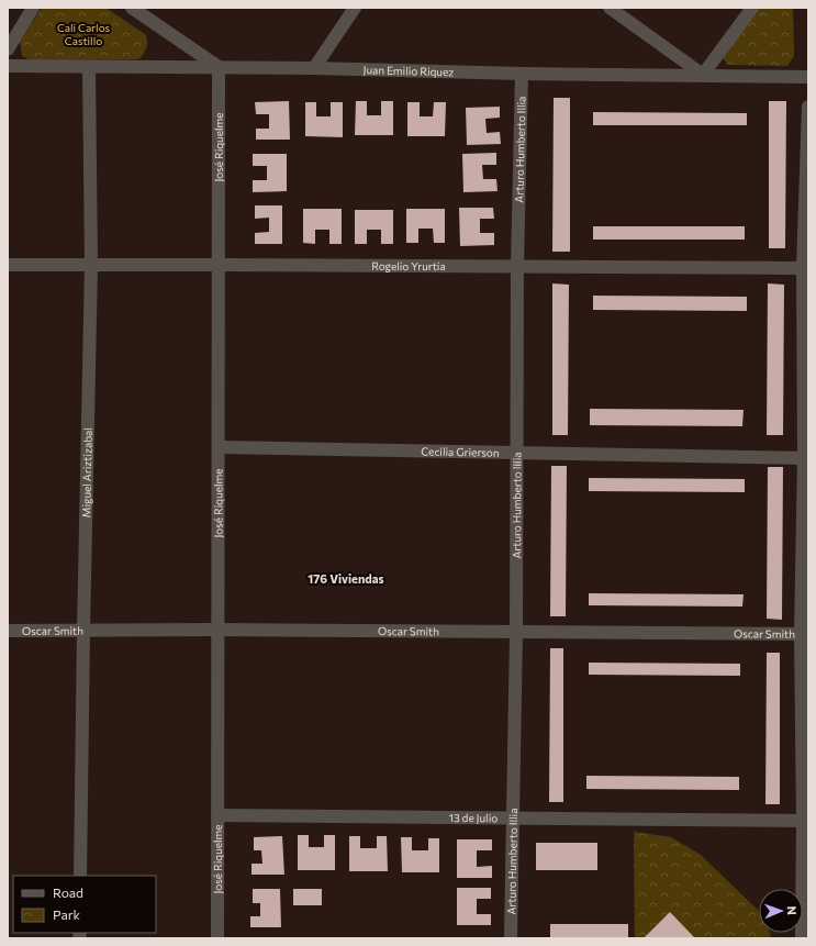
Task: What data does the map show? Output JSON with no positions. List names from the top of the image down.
{
  "streets": {
    "street": [
      "Juan Emilio Riquez",
      "José Riquelme",
      "Arturo Humberto Illia",
      "Rogelio Yrurtia",
      "Cecilia Grierson",
      "Miguel Ariztizabal",
      "Oscar Smith",
      "13 de Julio"
    ]
  },
  "crossings": [
    ["Juan Emilio Riquez", "José Riquelme"],
    ["Juan Emilio Riquez", "Arturo Humberto Illia"],
    ["Juan Emilio Riquez", "Miguel Ariztizabal"],
    ["José Riquelme", "Rogelio Yrurtia"],
    ["José Riquelme", "Cecilia Grierson"],
    ["José Riquelme", "Oscar Smith"],
    ["José Riquelme", "13 de Julio"],
    ["Arturo Humberto Illia", "Rogelio Yrurtia"],
    ["Arturo Humberto Illia", "Cecilia Grierson"],
    ["Arturo Humberto Illia", "Oscar Smith"],
    ["Arturo Humberto Illia", "13 de Julio"],
    ["Rogelio Yrurtia", "Miguel Ariztizabal"],
    ["Miguel Ariztizabal", "Oscar Smith"]
  ],
  "districts": ["176 Viviendas"],
  "parks": ["Cali Carlos Castillo"],
  "legend": ["Road", "Park"],
  "north": "right"
}
